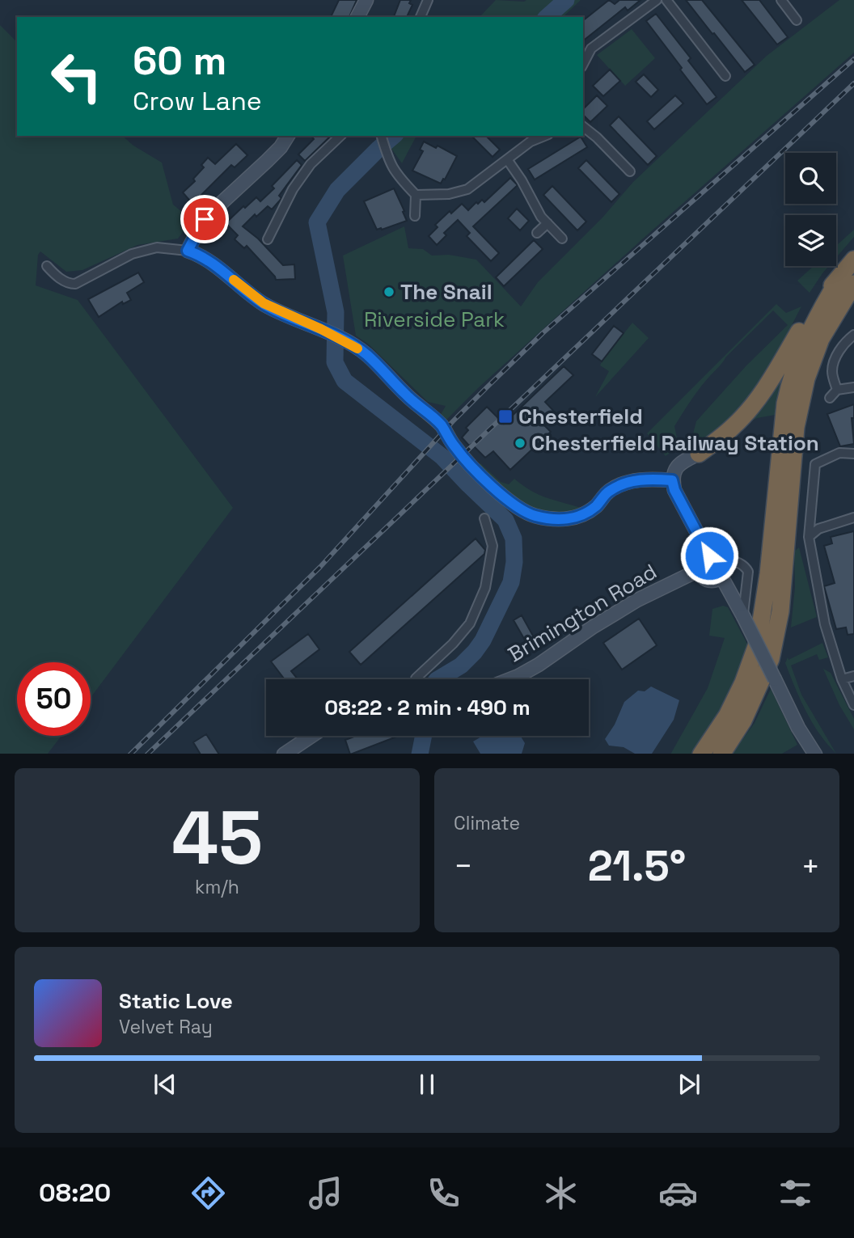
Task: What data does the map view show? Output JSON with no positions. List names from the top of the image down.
{
  "streets": {
    "street": ["Brimington Road"]
  },
  "parks": ["Riverside Park"],
  "places": {
    "other": ["The Snail", "Chesterfield Railway Station"],
    "transit": ["Chesterfield"]
  },
  "page": {
    "turn": ["60 m", "Crow Lane"],
    "limit": "50",
    "trip": "08:22 · 2 min · 490 m",
    "tile": [
      ["45", "km/h"],
      "Climate"
    ],
    "heat": ["−", "21.5°", "+"],
    "song": ["Static Love", "Velvet Ray"],
    "tabs": "08:20"
  }
}
